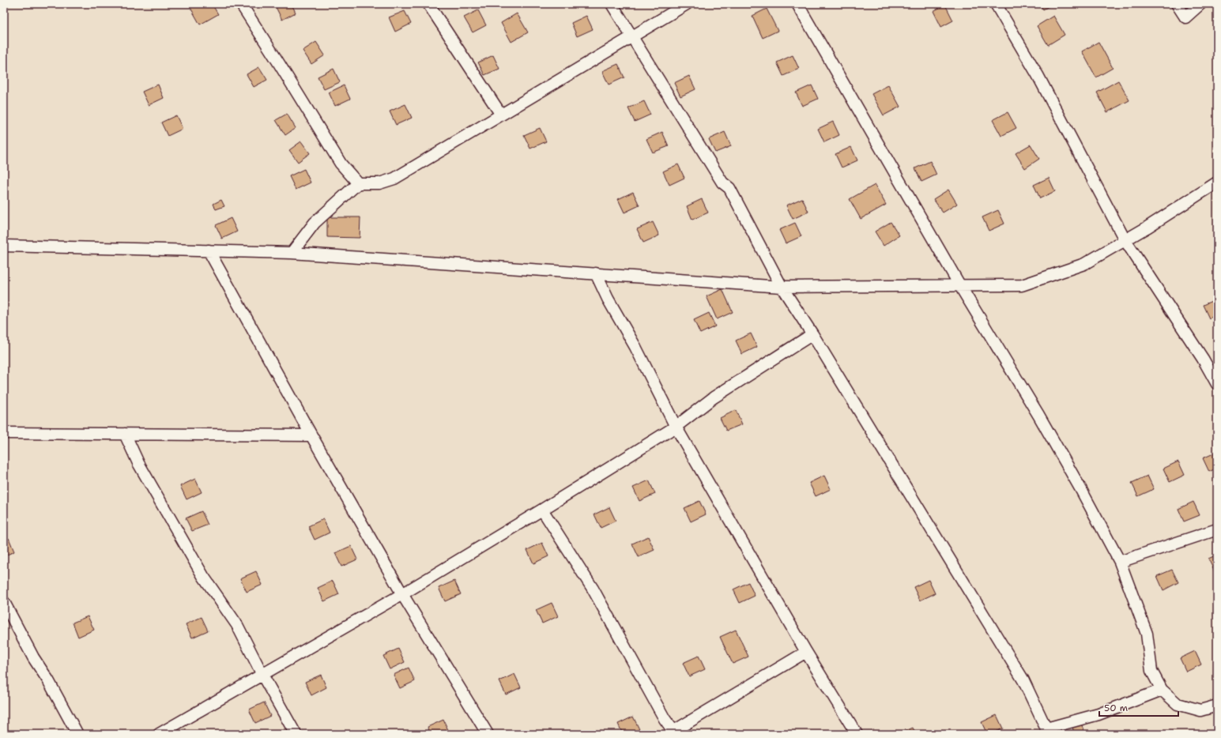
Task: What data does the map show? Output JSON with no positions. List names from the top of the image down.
{
  "scale_bar": "50 m"
}
